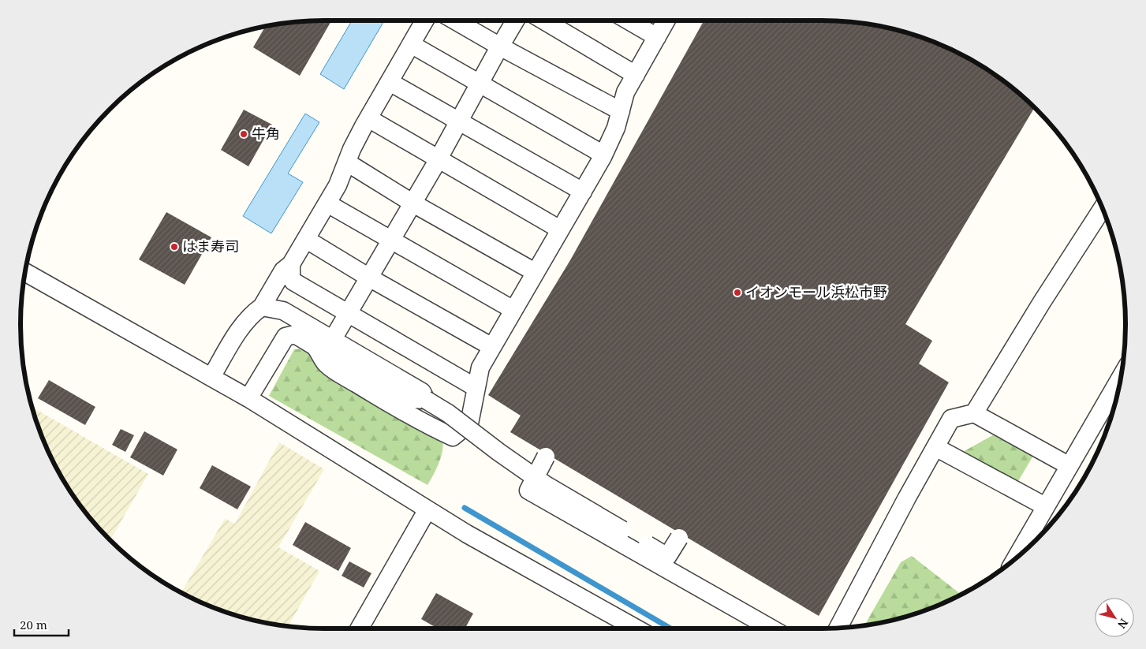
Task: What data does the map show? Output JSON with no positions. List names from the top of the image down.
{
  "places": ["牛角", "はま寿司", "イオンモール浜松市野"],
  "scale_bar": "20 m",
  "north": "bottom right"
}
